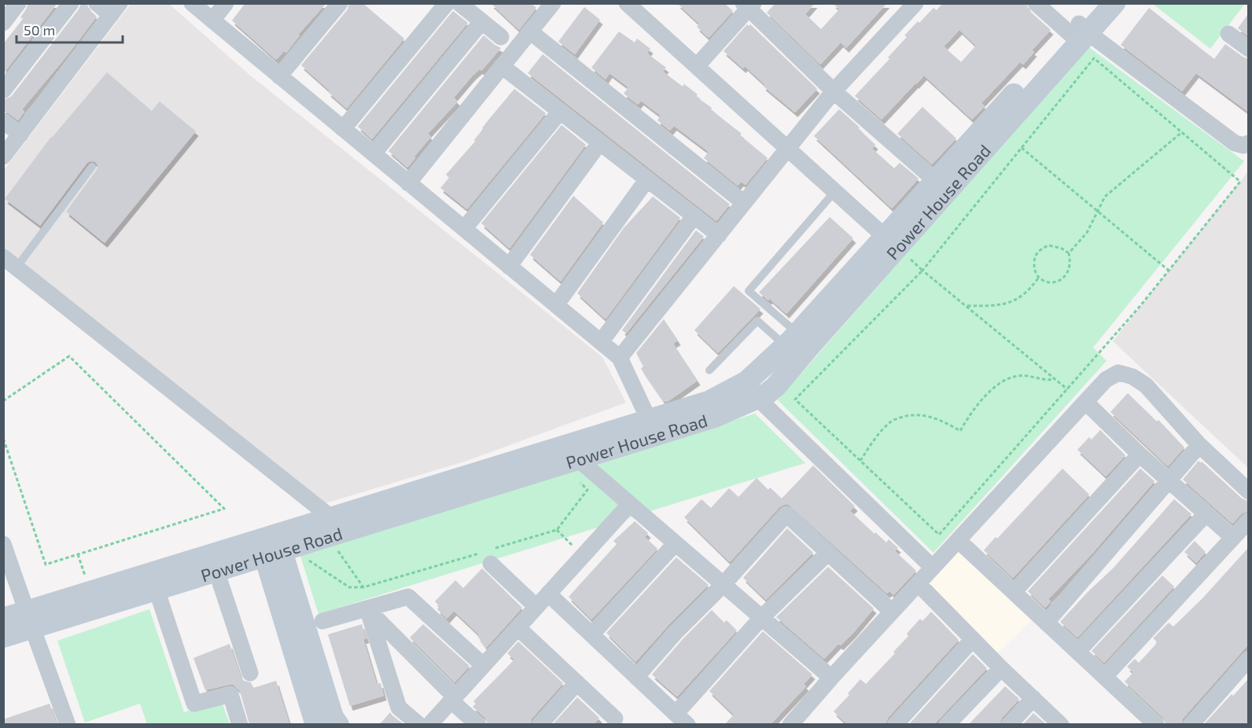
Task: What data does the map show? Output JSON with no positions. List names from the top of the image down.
{
  "streets": {
    "street": ["Power House Road"]
  },
  "scale_bar": "50 m"
}
